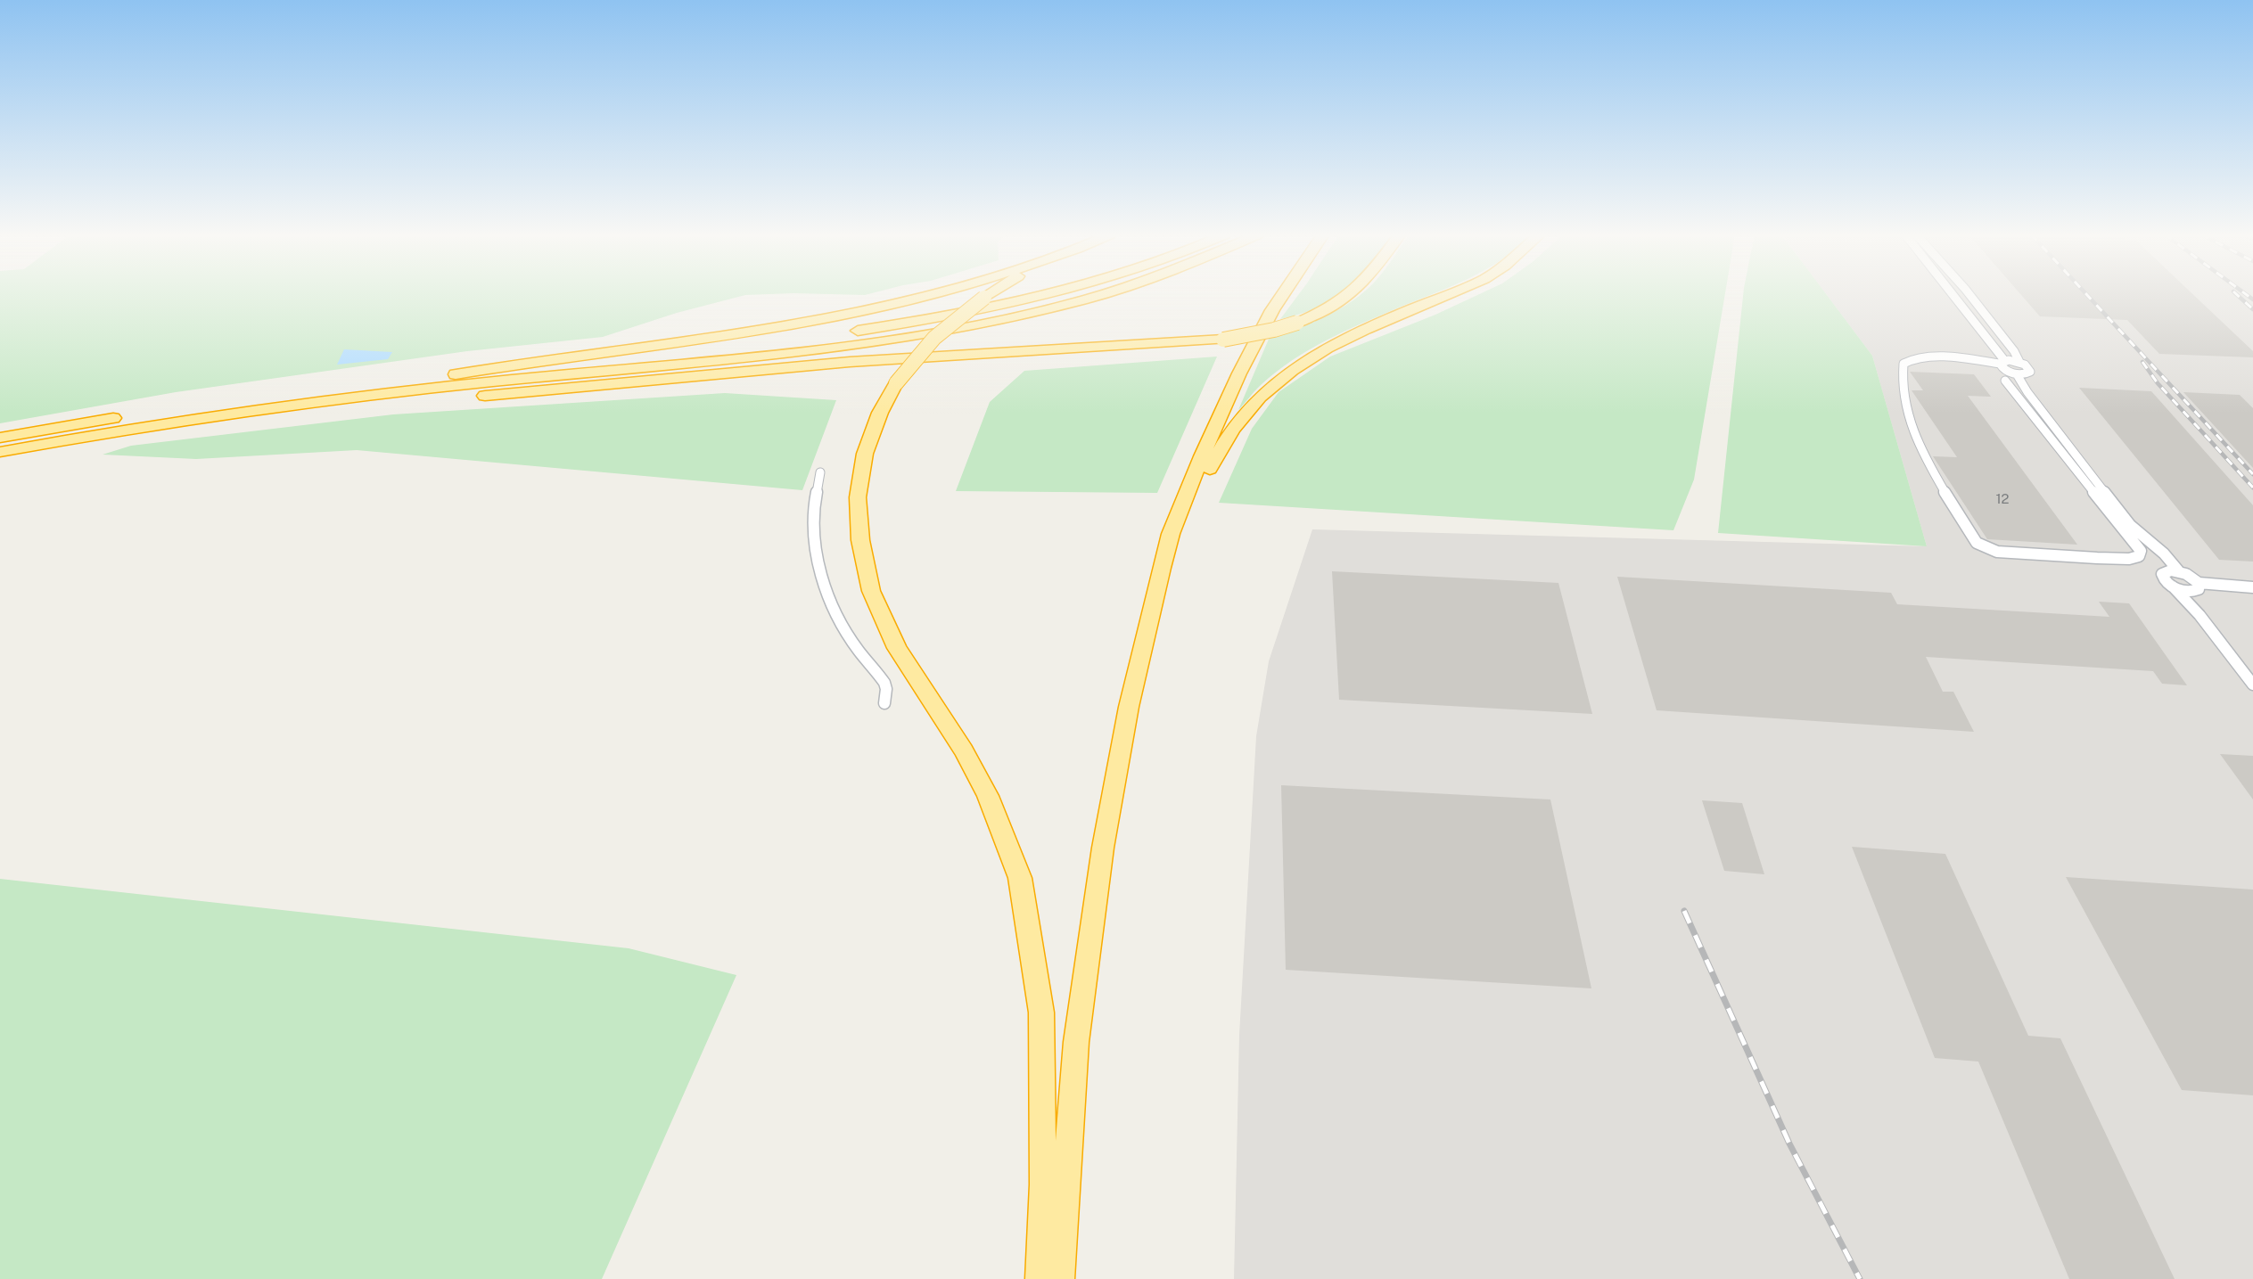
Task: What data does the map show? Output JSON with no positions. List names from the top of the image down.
{
  "house_numbers": ["12"]
}
